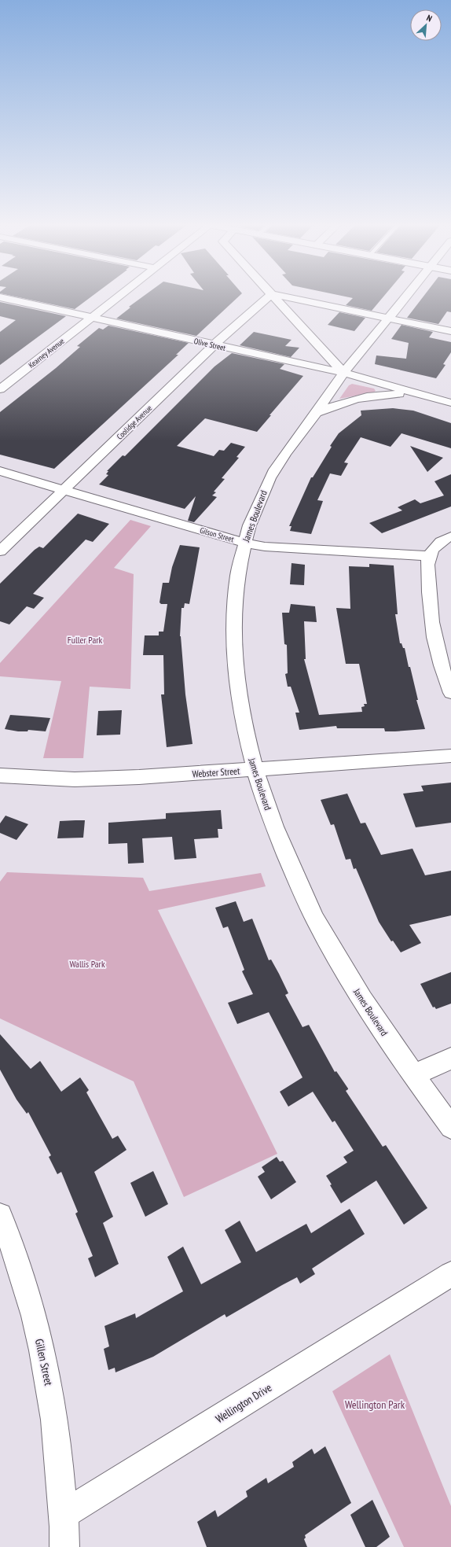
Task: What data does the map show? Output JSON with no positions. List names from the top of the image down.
{
  "streets": {
    "street": [
      "Olive Street",
      "Kearney Avenue",
      "Coolidge Avenue",
      "James Boulevard",
      "Gilson Street",
      "Webster Street",
      "Gillen Street",
      "Wellington Drive"
    ]
  },
  "crossings": [
    ["Olive Street", "Kearney Avenue"],
    ["Olive Street", "Coolidge Avenue"],
    ["Olive Street", "James Boulevard"],
    ["Coolidge Avenue", "Gilson Street"],
    ["James Boulevard", "Gilson Street"],
    ["James Boulevard", "Webster Street"],
    ["Gillen Street", "Wellington Drive"]
  ],
  "parks": ["Fuller Park", "Wallis Park", "Wellington Park"],
  "north": "top right"
}
